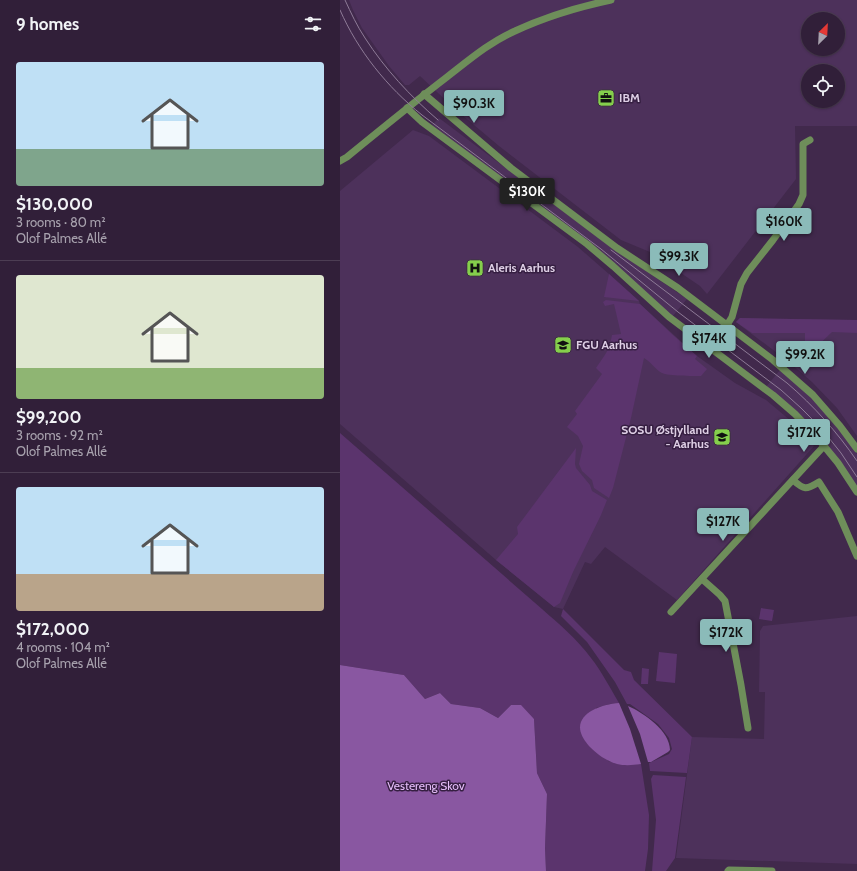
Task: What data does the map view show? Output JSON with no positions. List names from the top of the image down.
{
  "parks": ["Vestereng Skov"],
  "places": {
    "office": ["IBM"],
    "hospital": ["Aleris Aarhus"],
    "school or university": ["FGU Aarhus", "SOSU Østjylland - Aarhus"]
  },
  "north": "top right",
  "page": {
    "heading": "9 homes",
    "list": [
      {
        "name": "$130,000",
        "note": "3 rooms · 80 m² · Olof Palmes Allé"
      },
      {
        "name": "$99,200",
        "note": "3 rooms · 92 m² · Olof Palmes Allé"
      },
      {
        "name": "$172,000",
        "note": "4 rooms · 104 m² · Olof Palmes Allé"
      }
    ],
    "price": [
      "$90.3K",
      "$130K",
      "$160K",
      "$99.3K",
      "$174K",
      "$99.2K",
      "$172K",
      "$127K",
      "$172K"
    ]
  }
}
